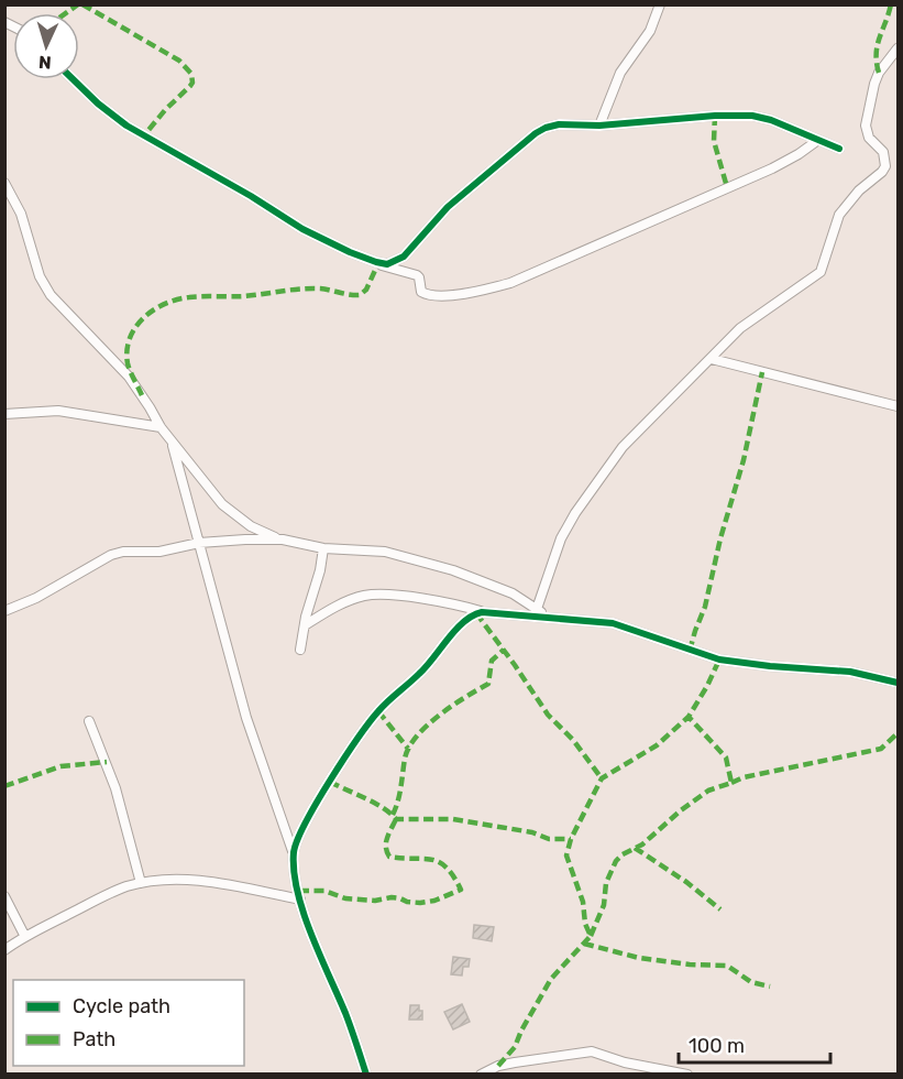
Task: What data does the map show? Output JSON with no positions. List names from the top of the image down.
{
  "legend": ["Cycle path", "Path"],
  "scale_bar": "100 m",
  "north": "bottom"
}
